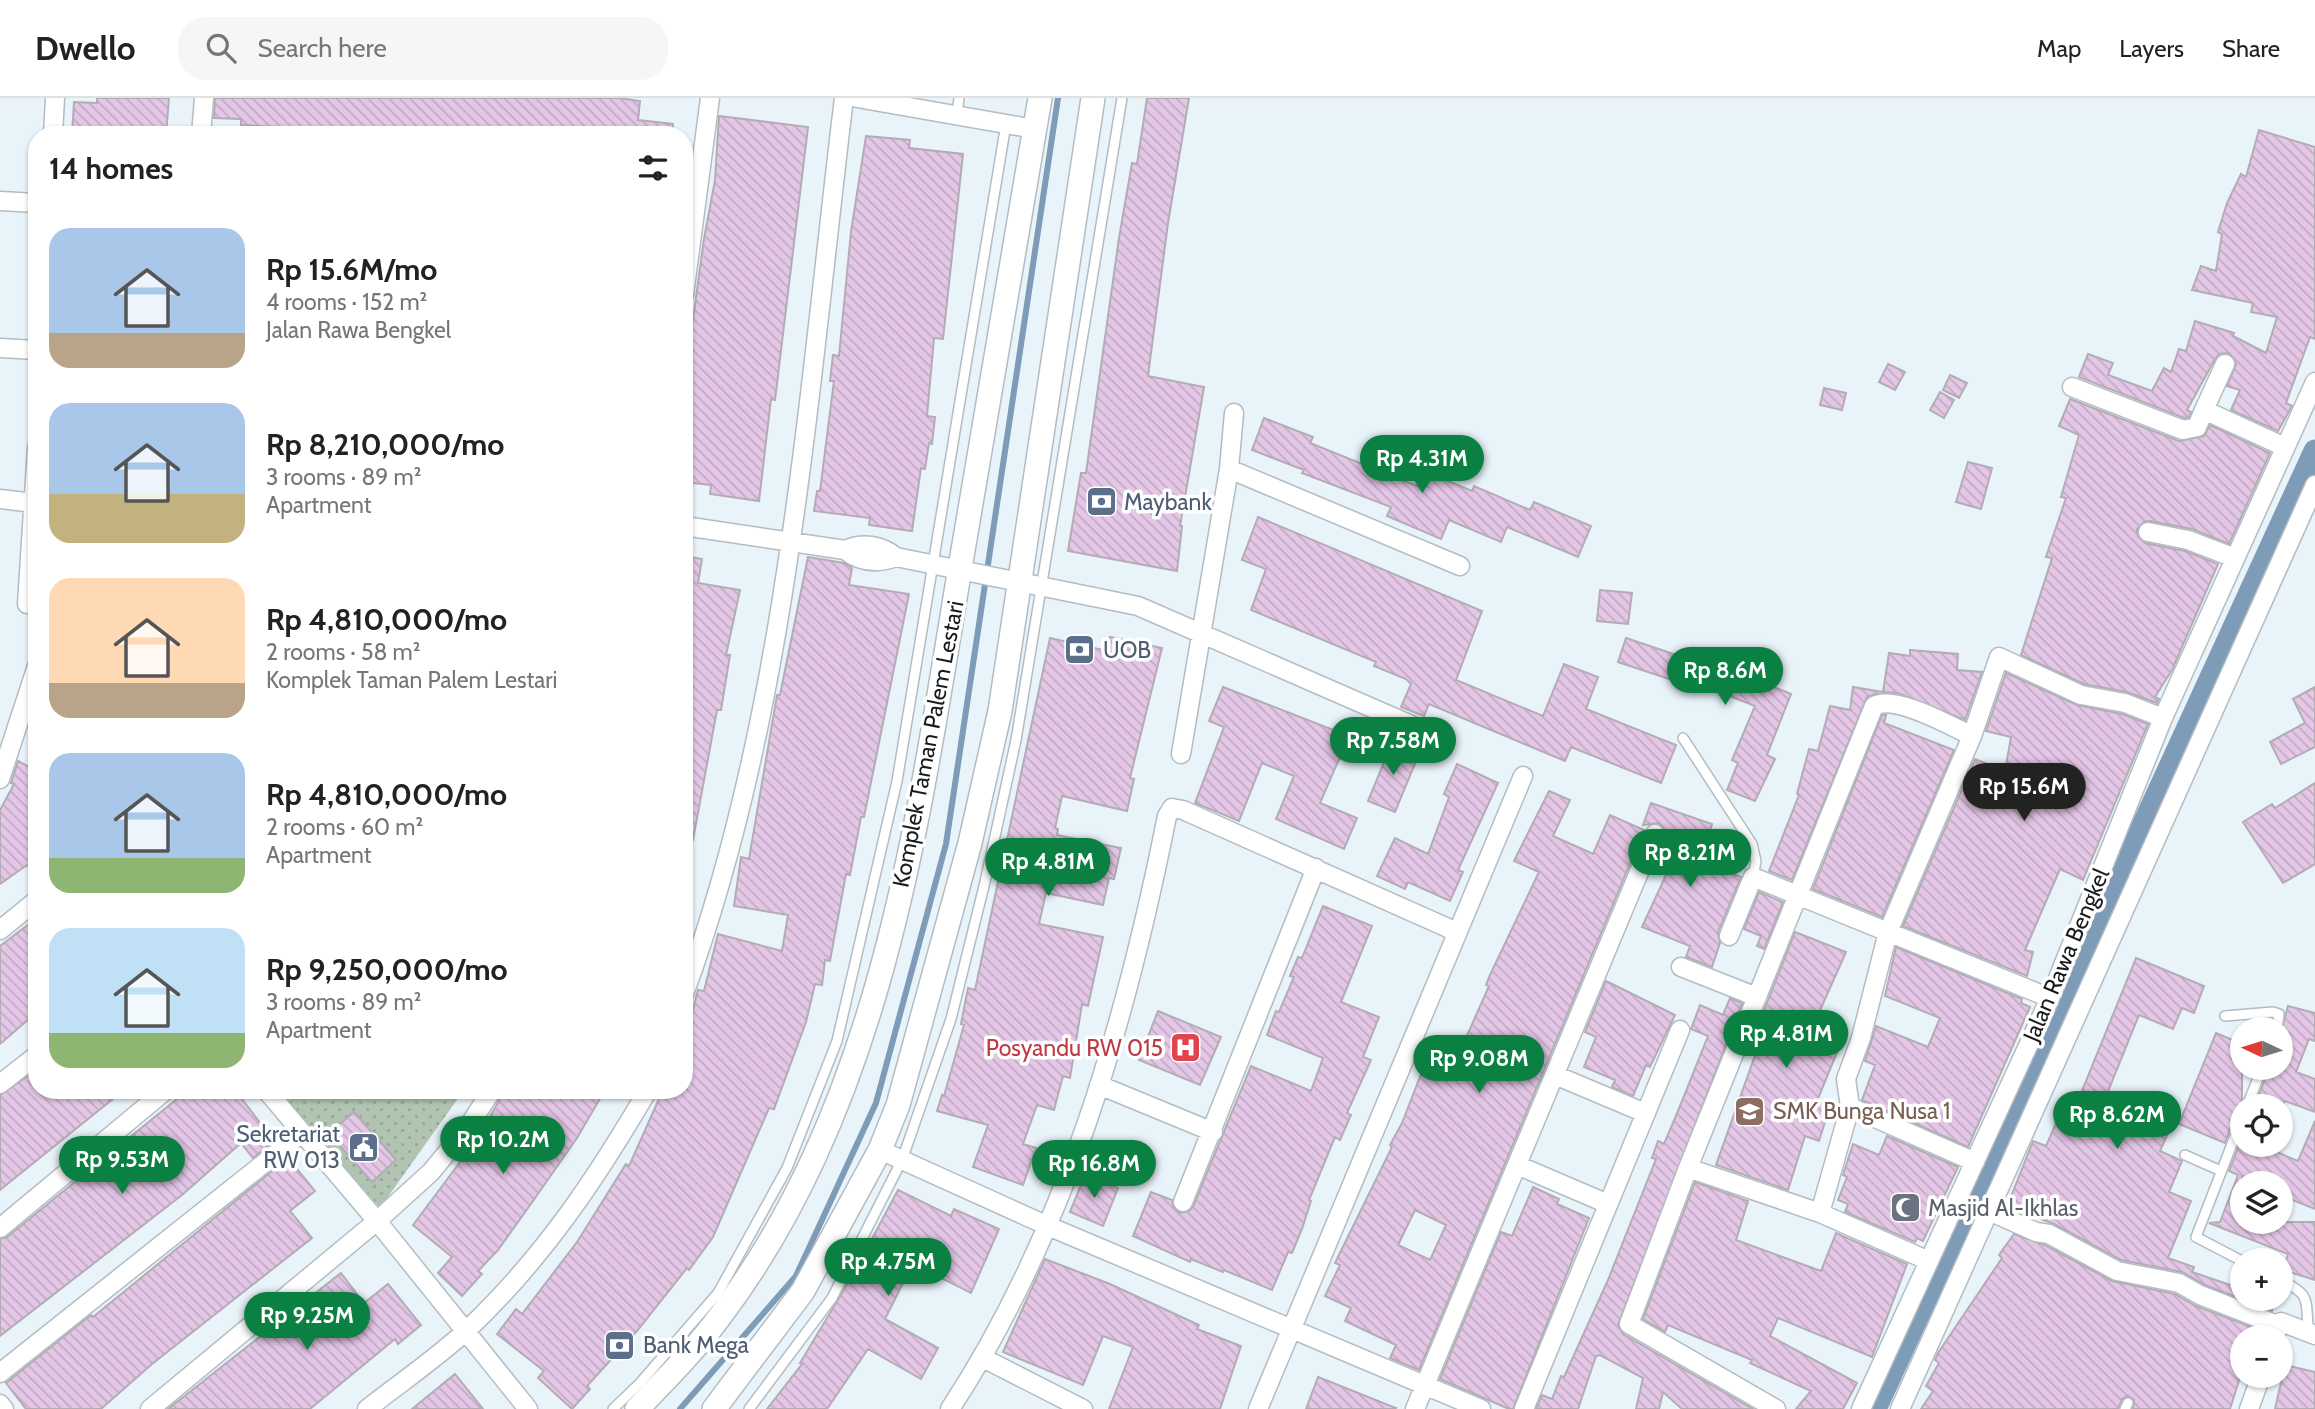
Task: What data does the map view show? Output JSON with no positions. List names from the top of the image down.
{
  "streets": {
    "street": ["Komplek Taman Palem Lestari", "Jalan Rawa Bengkel"]
  },
  "places": {
    "bank": ["Maybank", "UOB", "Bank Mega"],
    "hospital": ["Posyandu RW 015"],
    "school or university": ["SMK Bunga Nusa 1"],
    "public building": ["Sekretariat RW 013"],
    "mosque": ["Masjid Al-Ikhlas"]
  },
  "north": "left",
  "page": {
    "header": "Dwello",
    "search": "Search here",
    "nav": ["Map", "Layers", "Share"],
    "heading": "14 homes",
    "list": [
      {
        "name": "Rp 15.6M/mo",
        "note": "4 rooms · 152 m² · Jalan Rawa Bengkel"
      },
      {
        "name": "Rp 8,210,000/mo",
        "note": "3 rooms · 89 m² · Apartment"
      },
      {
        "name": "Rp 4,810,000/mo",
        "note": "2 rooms · 58 m² · Komplek Taman Palem Lestari"
      },
      {
        "name": "Rp 4,810,000/mo",
        "note": "2 rooms · 60 m² · Apartment"
      },
      {
        "name": "Rp 9,250,000/mo",
        "note": "3 rooms · 89 m² · Apartment"
      }
    ],
    "price": [
      "Rp 4.31M",
      "Rp 8.6M",
      "Rp 7.58M",
      "Rp 15.6M",
      "Rp 8.21M",
      "Rp 4.81M",
      "Rp 4.81M",
      "Rp 9.08M",
      "Rp 8.62M",
      "Rp 10.2M",
      "Rp 9.53M",
      "Rp 16.8M",
      "Rp 4.75M",
      "Rp 9.25M"
    ],
    "map_buttons": ["+", "−"]
  }
}
